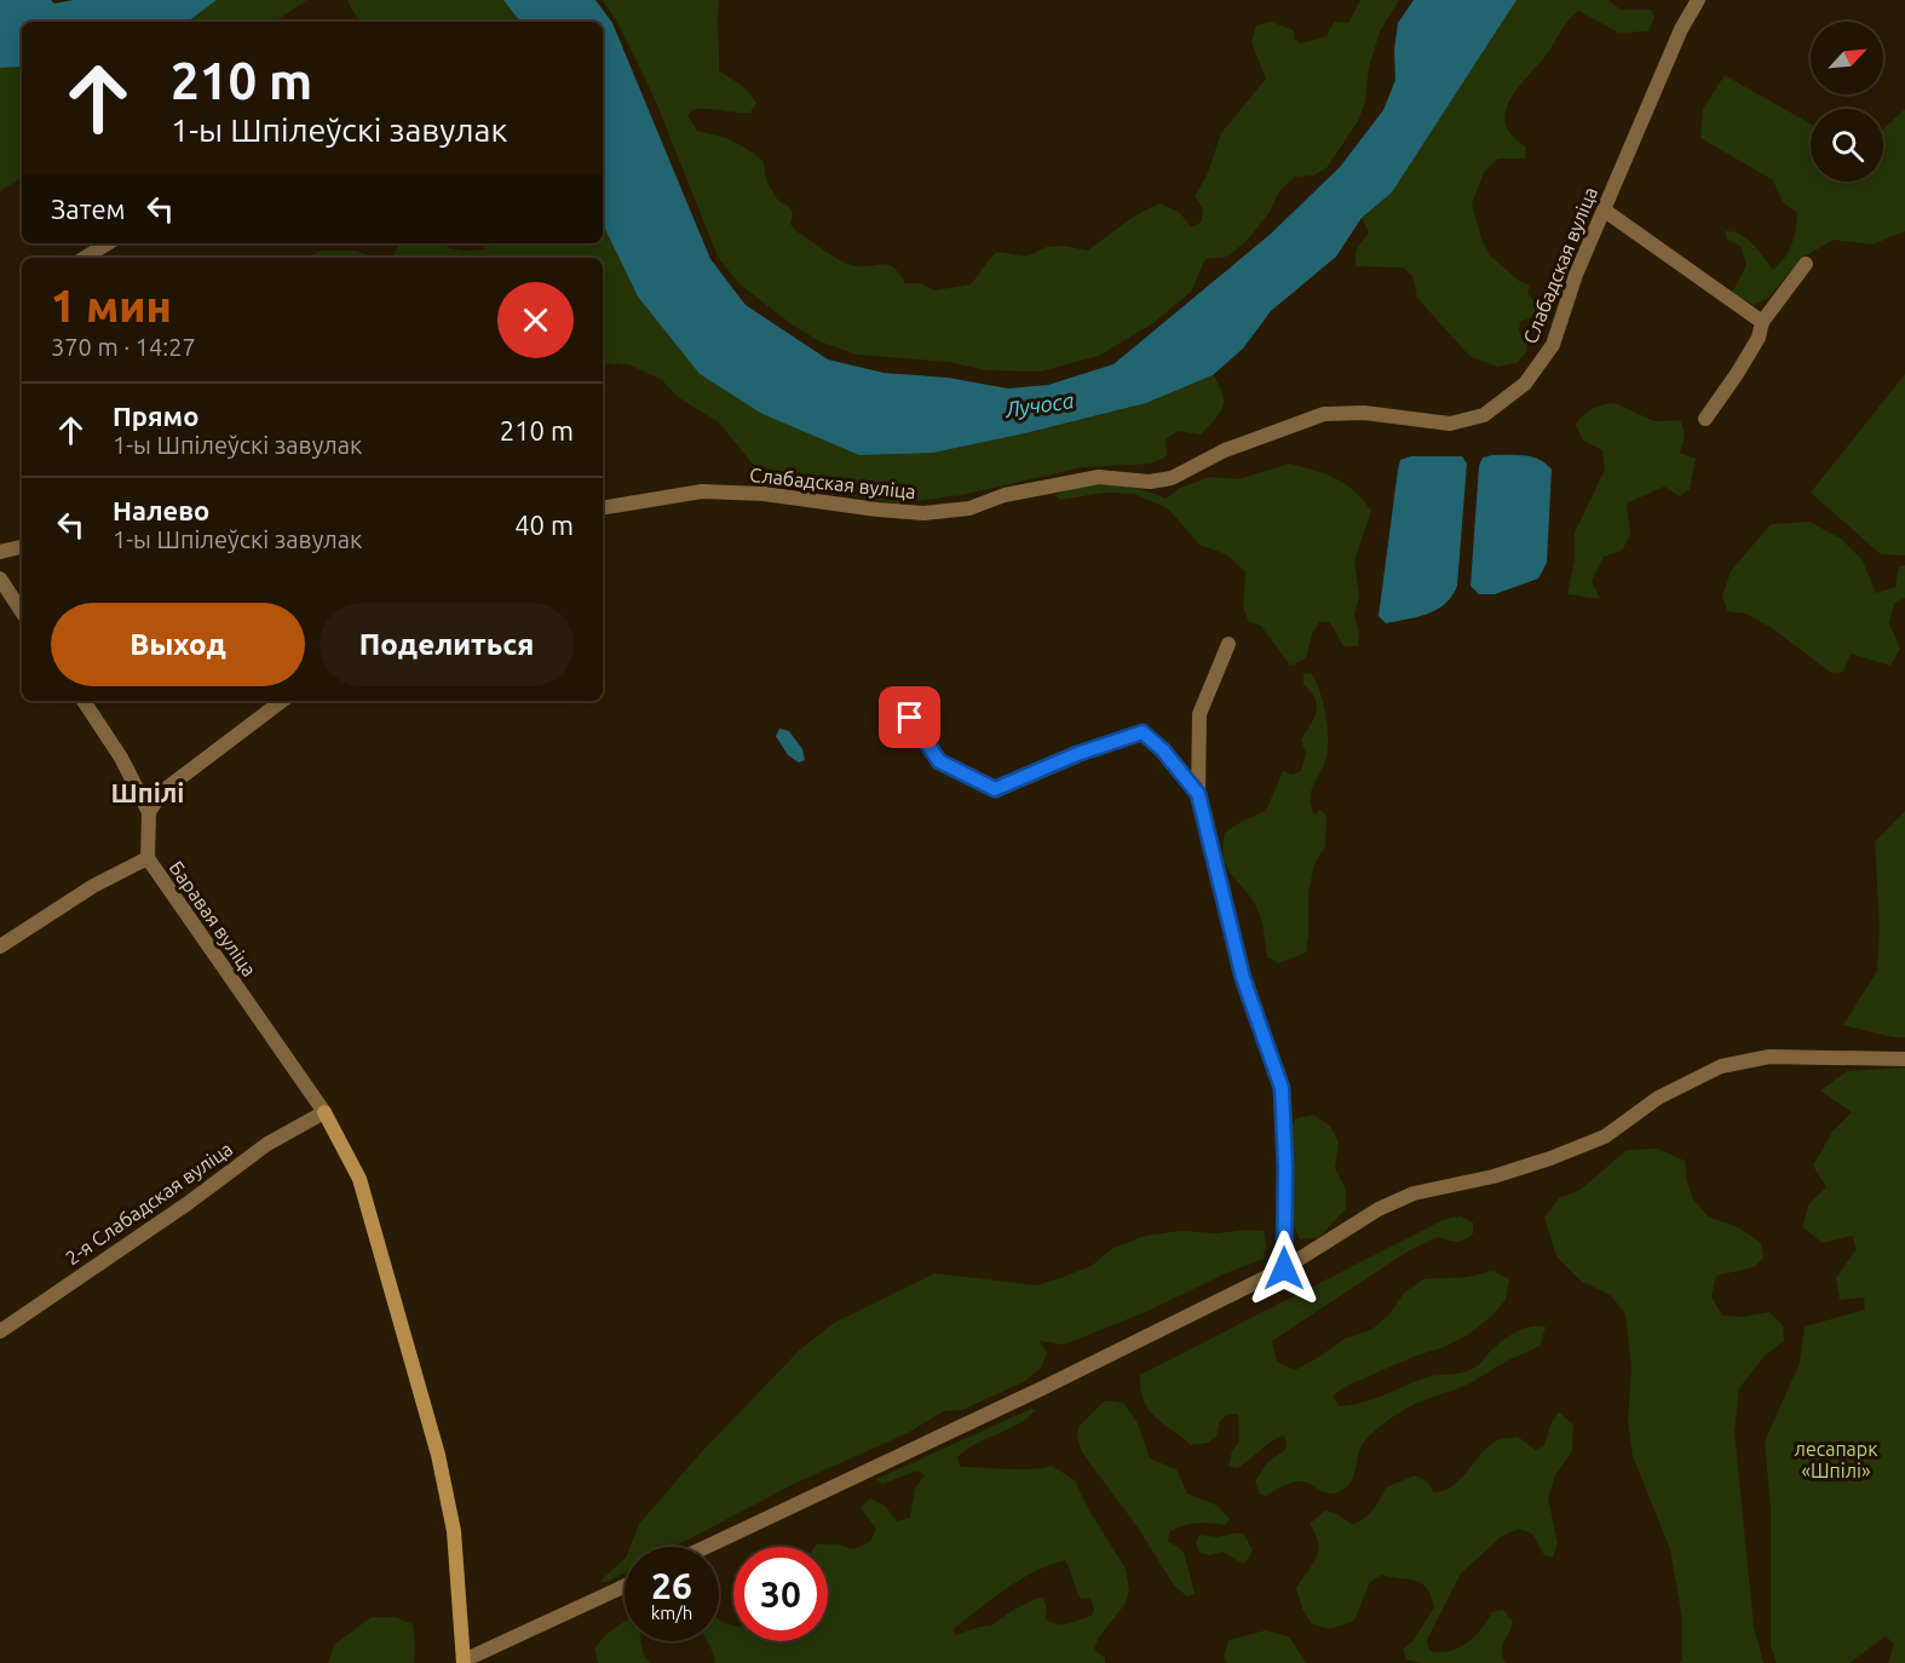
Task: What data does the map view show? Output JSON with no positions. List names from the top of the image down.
{
  "streets": {
    "street": ["Слабадская вуліца", "Баравая вуліца", "2-я Слабадская вуліца"]
  },
  "crossings": [
    ["Баравая вуліца", "2-я Слабадская вуліца"]
  ],
  "districts": ["Шпілі"],
  "water": ["Лучоса"],
  "parks": ["лесапарк «Шпілі»"],
  "north": "top right",
  "page": {
    "turn": ["210 m", "1-ы Шпілеўскі завулак"],
    "then": "Затем",
    "heading": ["1 мин", "370 m · 14:27"],
    "list": [
      {
        "name": "Прямо",
        "note": "1-ы Шпілеўскі завулак",
        "value": "210 m"
      },
      {
        "name": "Налево",
        "note": "1-ы Шпілеўскі завулак",
        "value": "40 m"
      }
    ],
    "buttons": ["Выход", "Поделиться"],
    "speed": "26 km/h",
    "limit": "30"
  }
}
